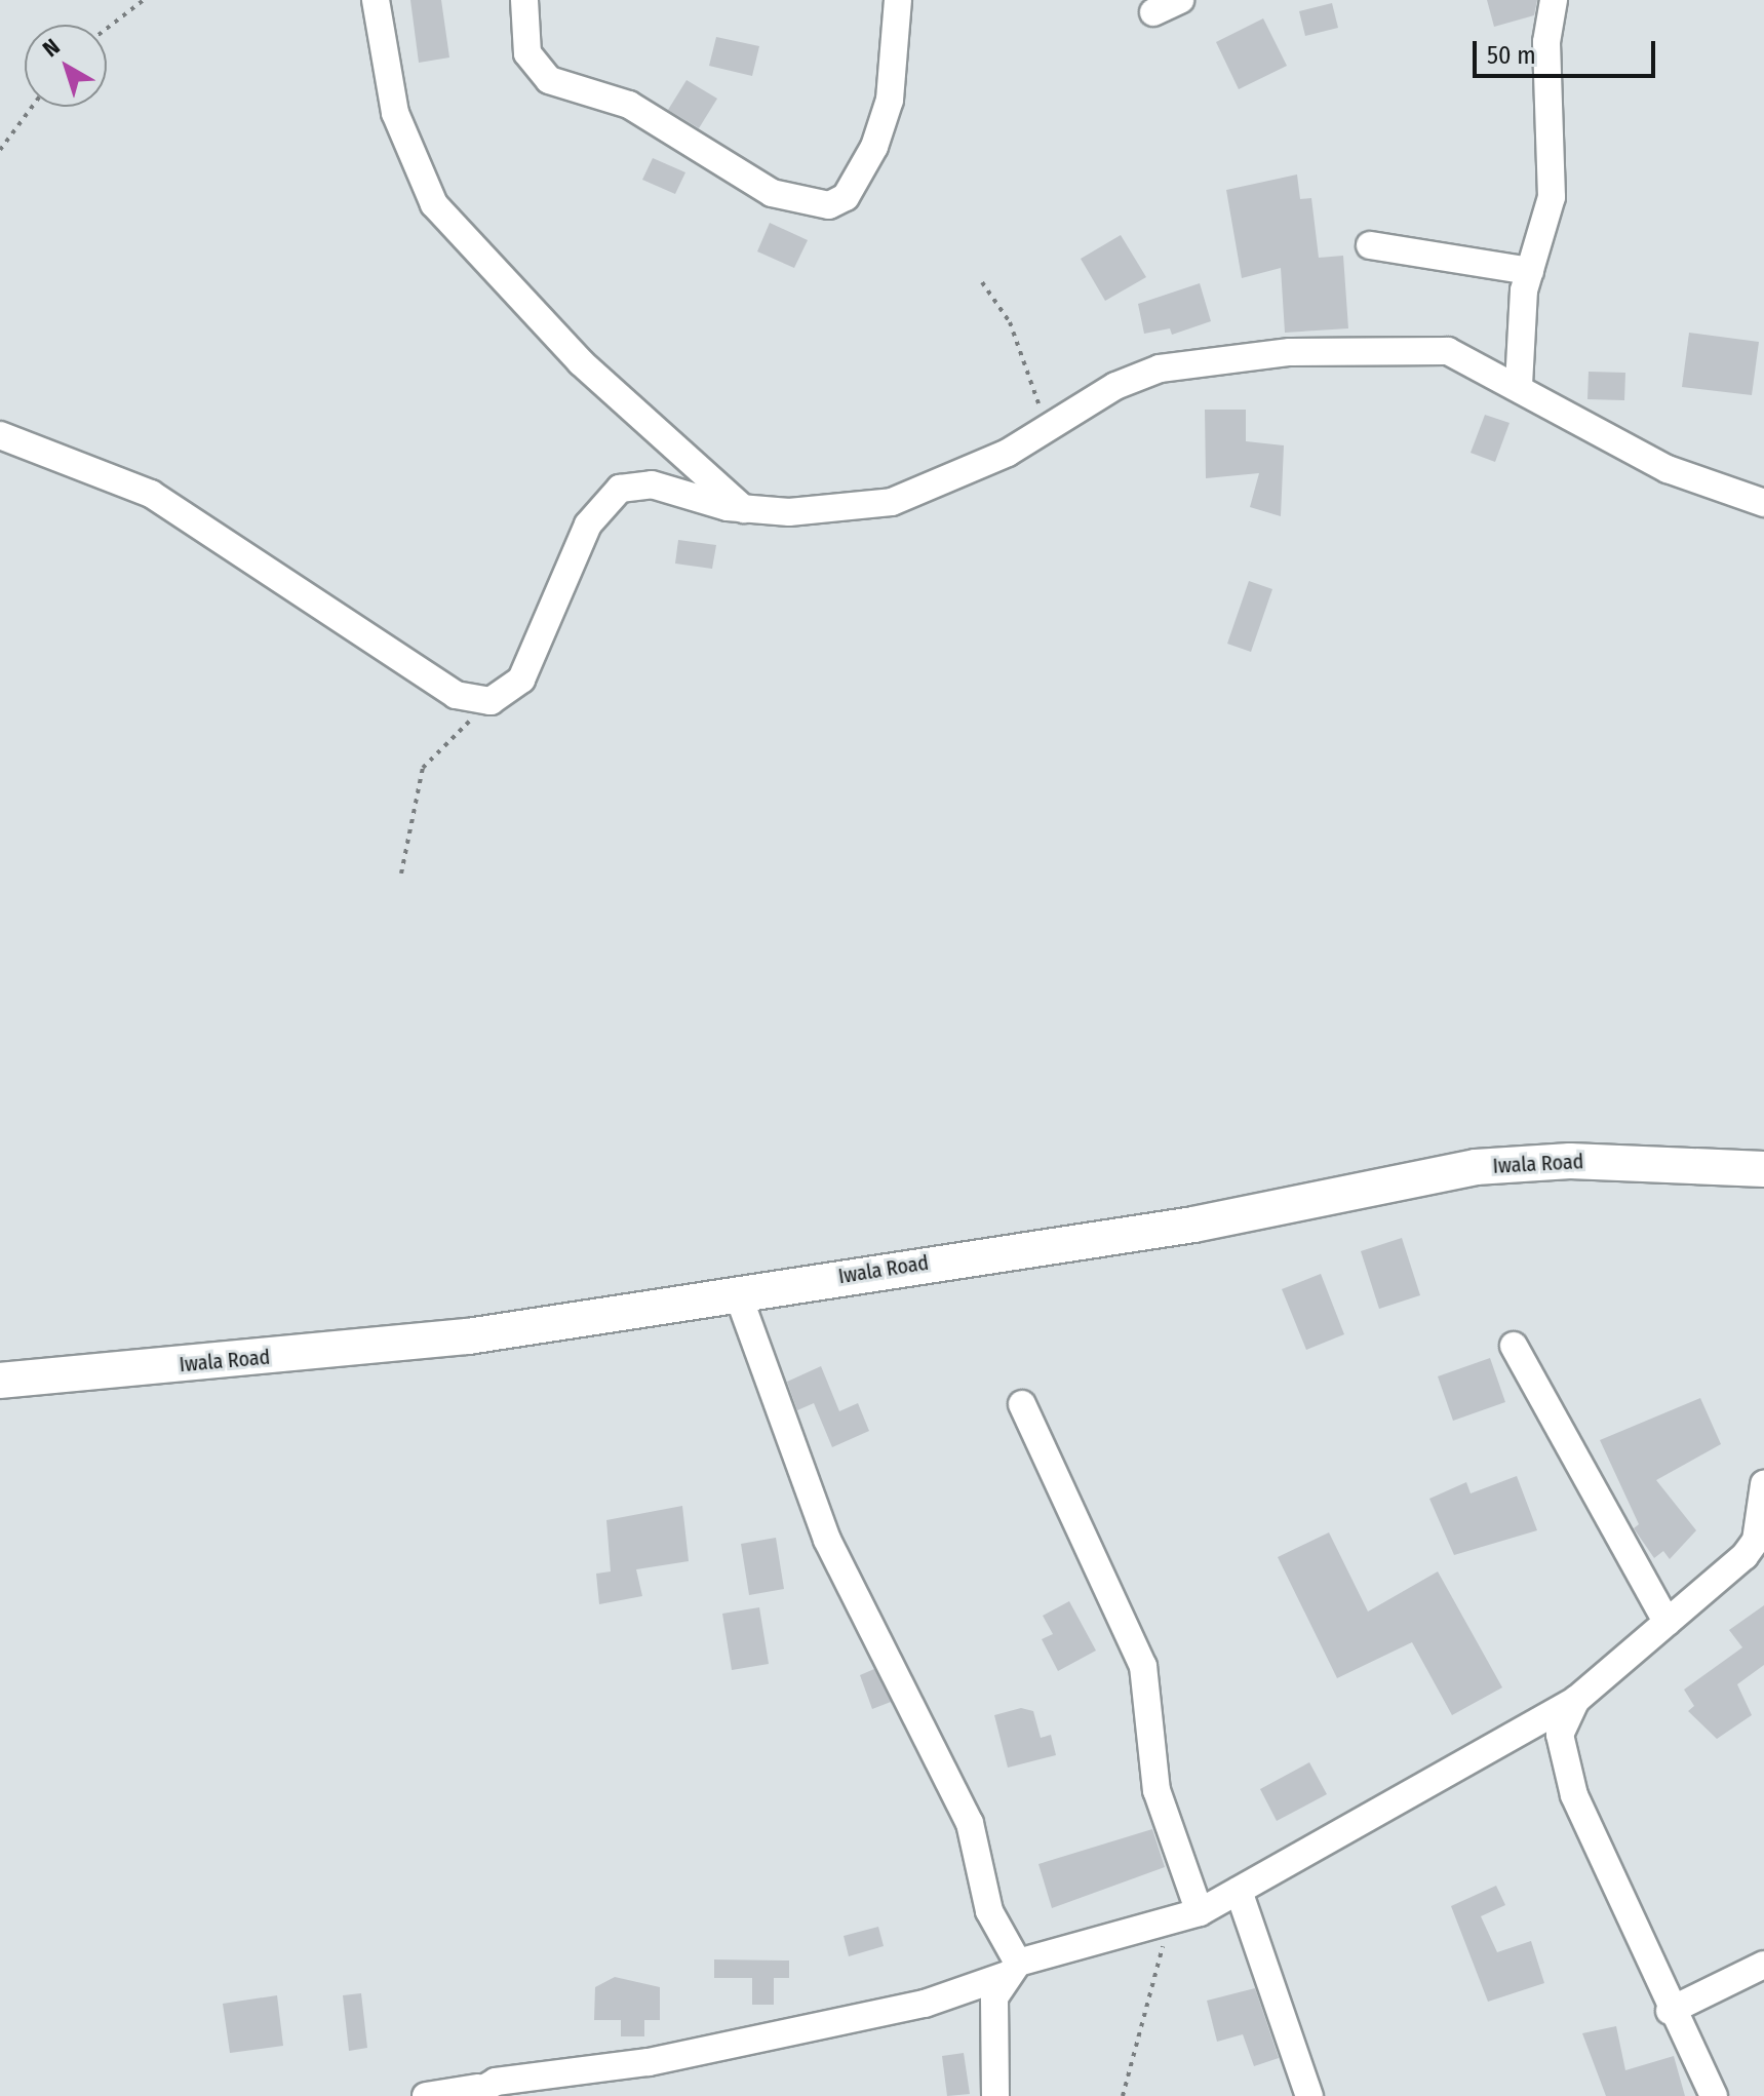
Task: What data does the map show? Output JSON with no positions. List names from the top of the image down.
{
  "streets": {
    "street": ["Iwala Road"]
  },
  "scale_bar": "50 m",
  "north": "top left"
}
